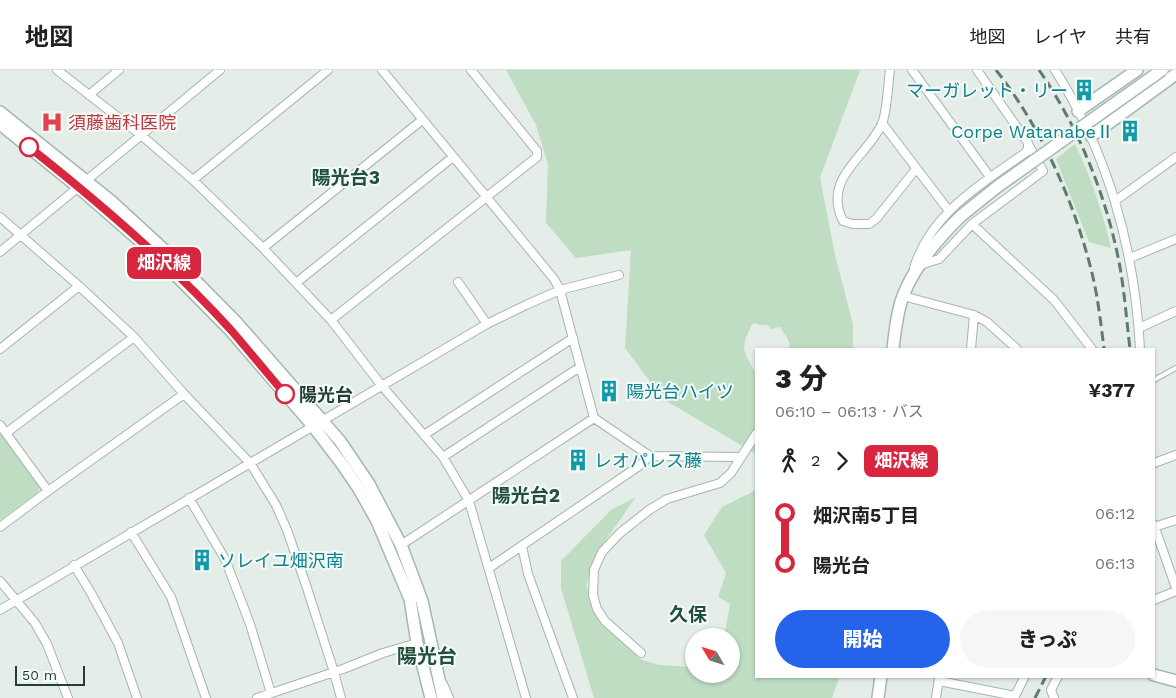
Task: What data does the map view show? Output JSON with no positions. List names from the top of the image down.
{
  "districts": [
    "陽光台3",
    "陽光台2",
    "久保",
    "陽光台"
  ],
  "places": {
    "building": [
      "マーガレット・リー",
      "Corpe WatanabeⅡ",
      "陽光台ハイツ",
      "レオパレス藤",
      "ソレイユ畑沢南"
    ],
    "hospital": ["須藤歯科医院"],
    "other": ["陽光台"]
  },
  "lines": ["bus line 畑沢線"],
  "scale_bar": "50 m",
  "north": "top left",
  "page": {
    "header": "地図",
    "nav": ["地図", "レイヤ", "共有"],
    "on_map": "畑沢線",
    "heading": ["3 分", "06:10 – 06:13 · バス", "¥377"],
    "legs": ["2", "畑沢線"],
    "list": [
      {
        "name": "畑沢南5丁目",
        "value": "06:12"
      },
      {
        "name": "陽光台",
        "value": "06:13"
      }
    ],
    "buttons": ["開始", "きっぷ"],
    "scale": "50 m"
  }
}
